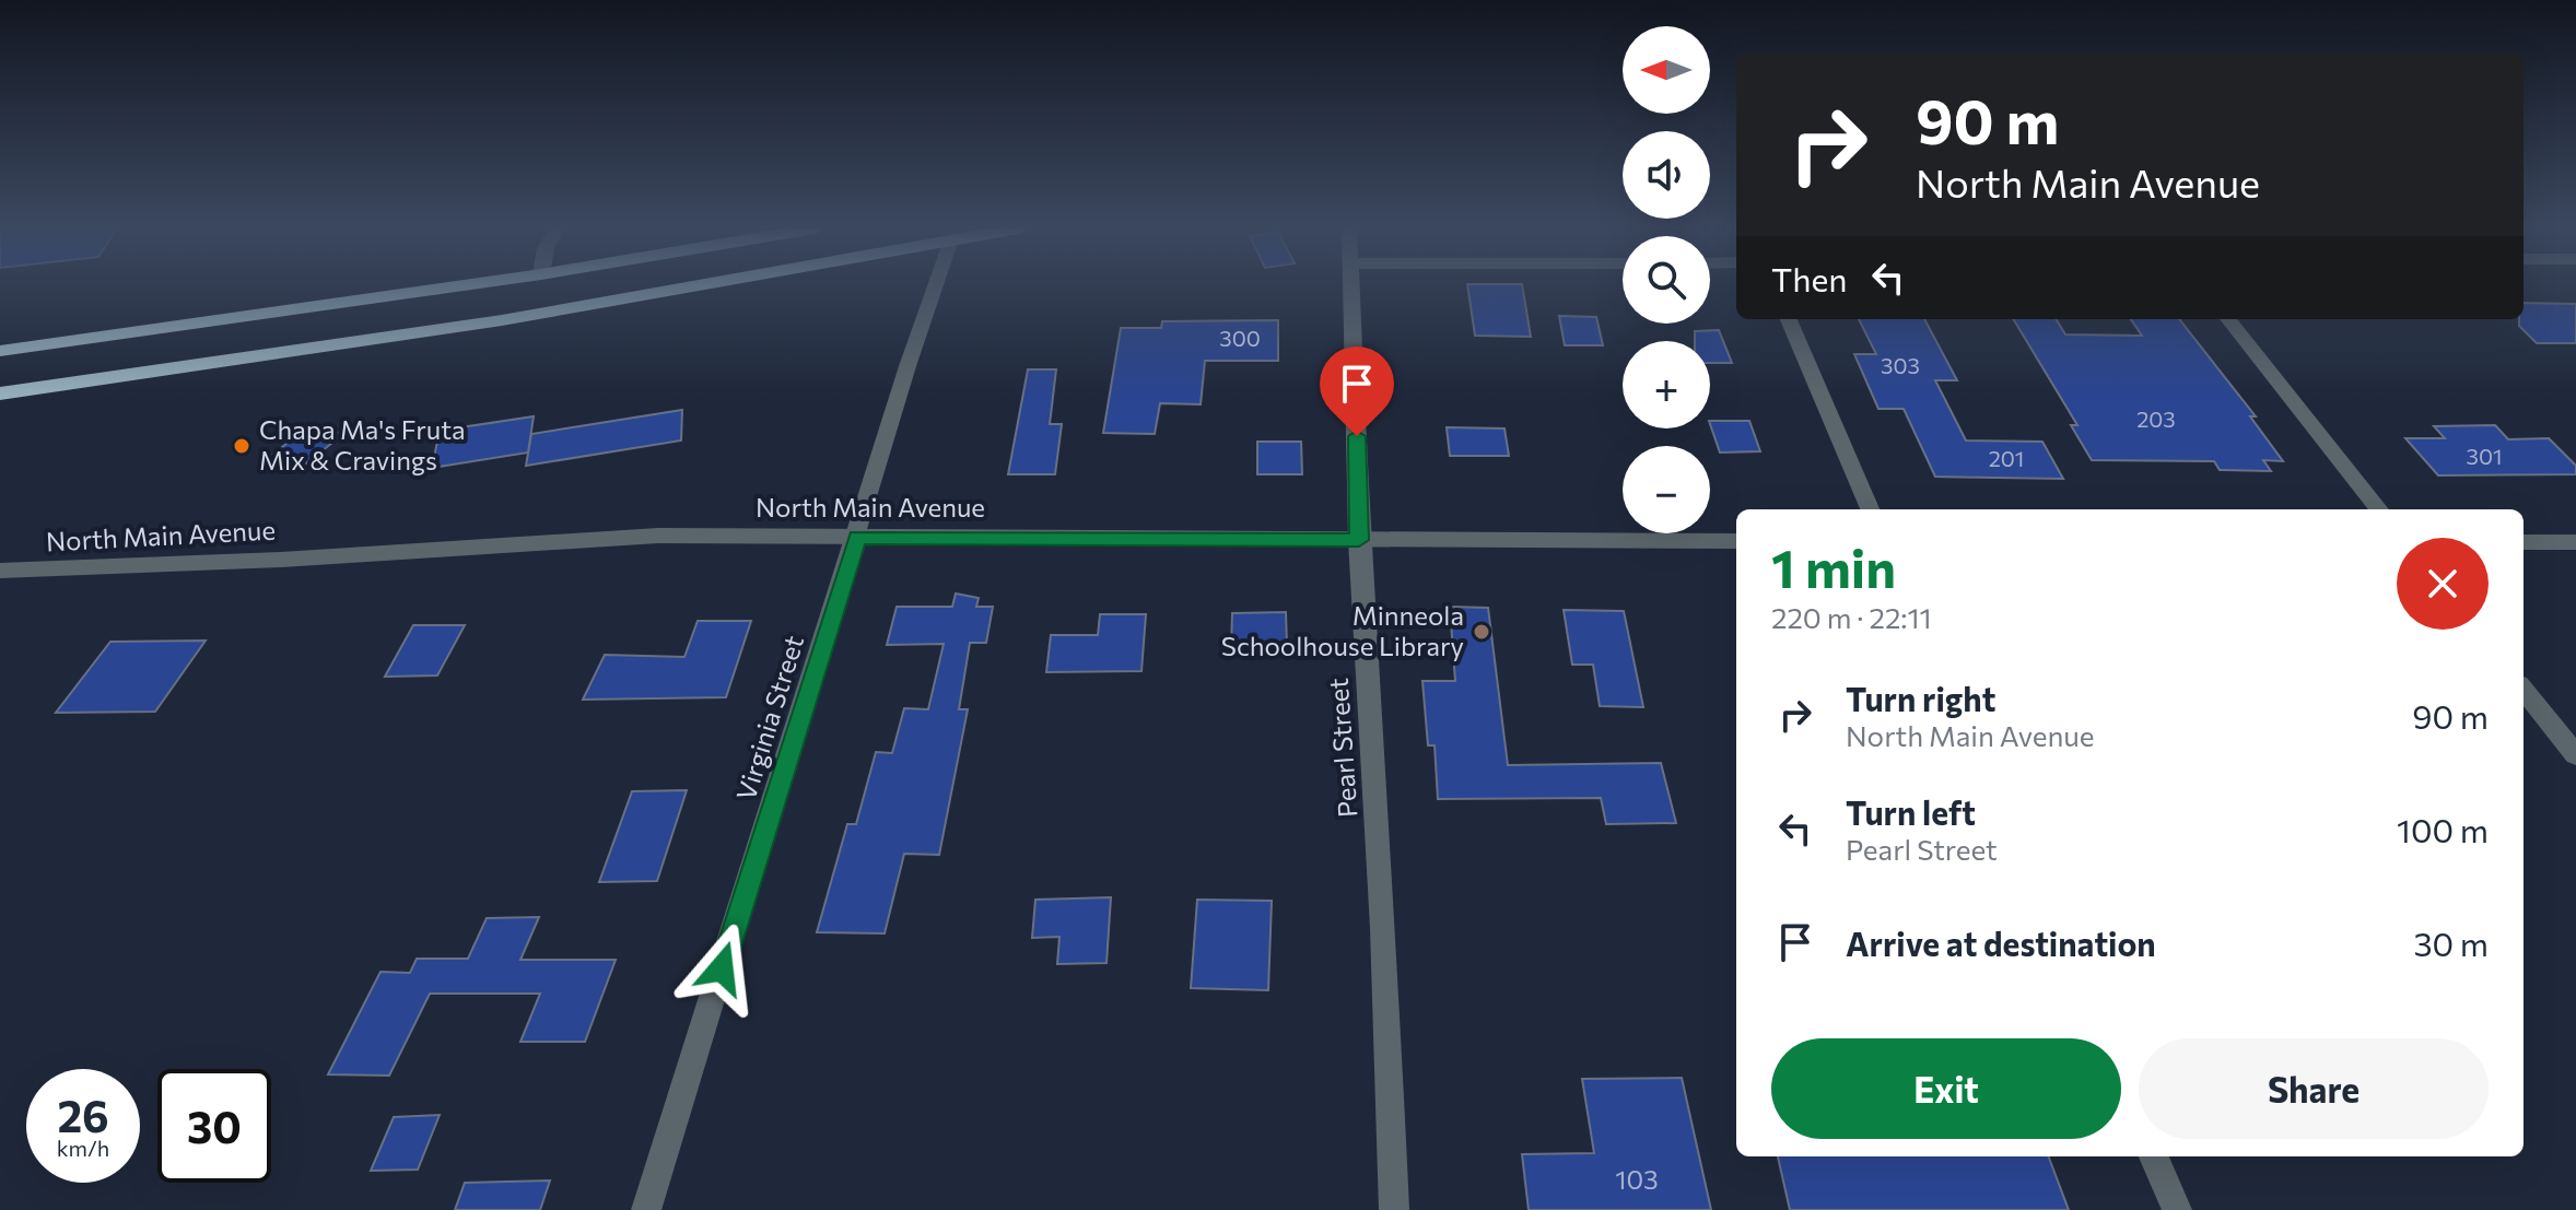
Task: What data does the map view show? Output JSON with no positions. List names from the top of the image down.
{
  "streets": {
    "street": ["North Main Avenue", "Virginia Street", "Pearl Street"]
  },
  "crossings": [
    ["North Main Avenue", "Virginia Street"],
    ["North Main Avenue", "Pearl Street"]
  ],
  "places": ["Chapa Ma's Fruta Mix & Cravings", "Minneola Schoolhouse Library"],
  "house_numbers": [
    "300",
    "303",
    "203",
    "301",
    "201",
    "103"
  ],
  "north": "left",
  "page": {
    "map_buttons": ["+", "−"],
    "turn": ["90 m", "North Main Avenue"],
    "then": "Then",
    "heading": ["1 min", "220 m · 22:11"],
    "list": [
      {
        "name": "Turn right",
        "note": "North Main Avenue",
        "value": "90 m"
      },
      {
        "name": "Turn left",
        "note": "Pearl Street",
        "value": "100 m"
      },
      {
        "name": "Arrive at destination",
        "value": "30 m"
      }
    ],
    "buttons": ["Exit", "Share"],
    "speed": "26 km/h",
    "limit": "30"
  }
}
